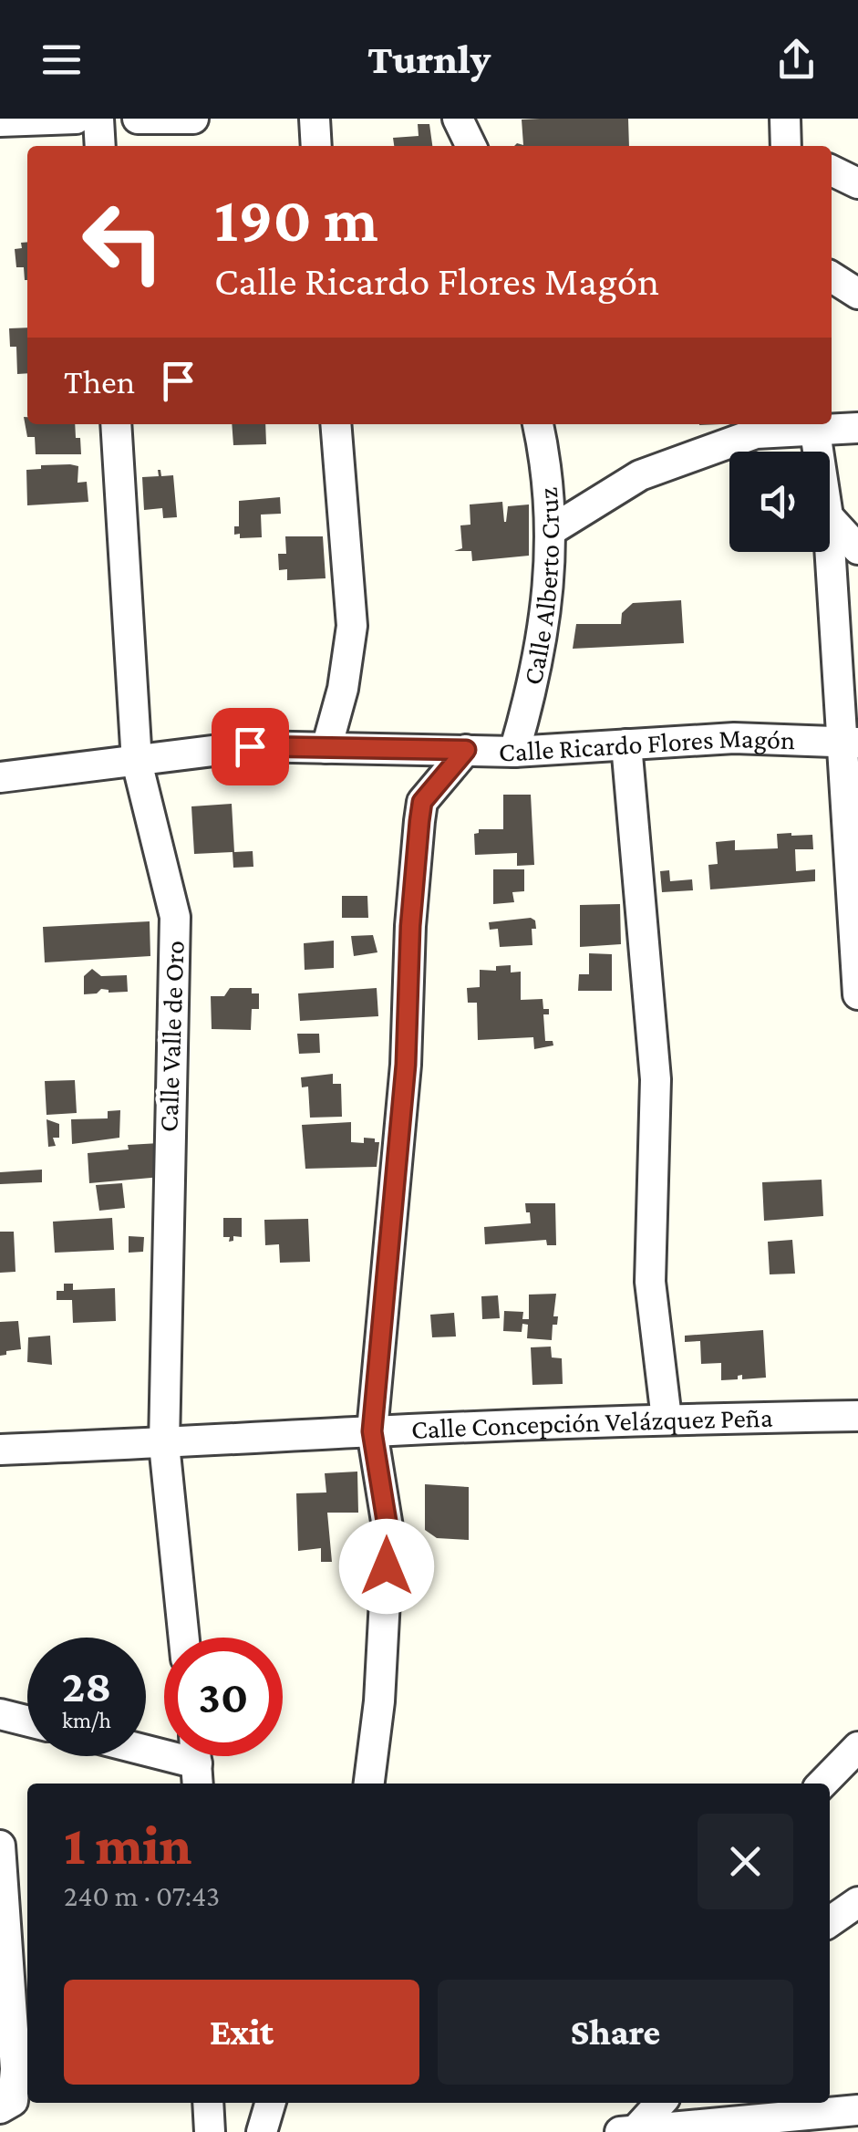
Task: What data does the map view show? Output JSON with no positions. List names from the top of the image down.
{
  "streets": {
    "street": [
      "Calle Alberto Cruz",
      "Calle Ricardo Flores Magón",
      "Calle Valle de Oro",
      "Calle Concepción Velázquez Peña"
    ]
  },
  "crossings": [
    ["Calle Alberto Cruz", "Calle Ricardo Flores Magón"],
    ["Calle Ricardo Flores Magón", "Calle Valle de Oro"],
    ["Calle Valle de Oro", "Calle Concepción Velázquez Peña"]
  ],
  "page": {
    "header": "Turnly",
    "turn": ["190 m", "Calle Ricardo Flores Magón"],
    "then": "Then",
    "speed": "28 km/h",
    "limit": "30",
    "heading": ["1 min", "240 m · 07:43"],
    "buttons": ["Exit", "Share"]
  }
}
